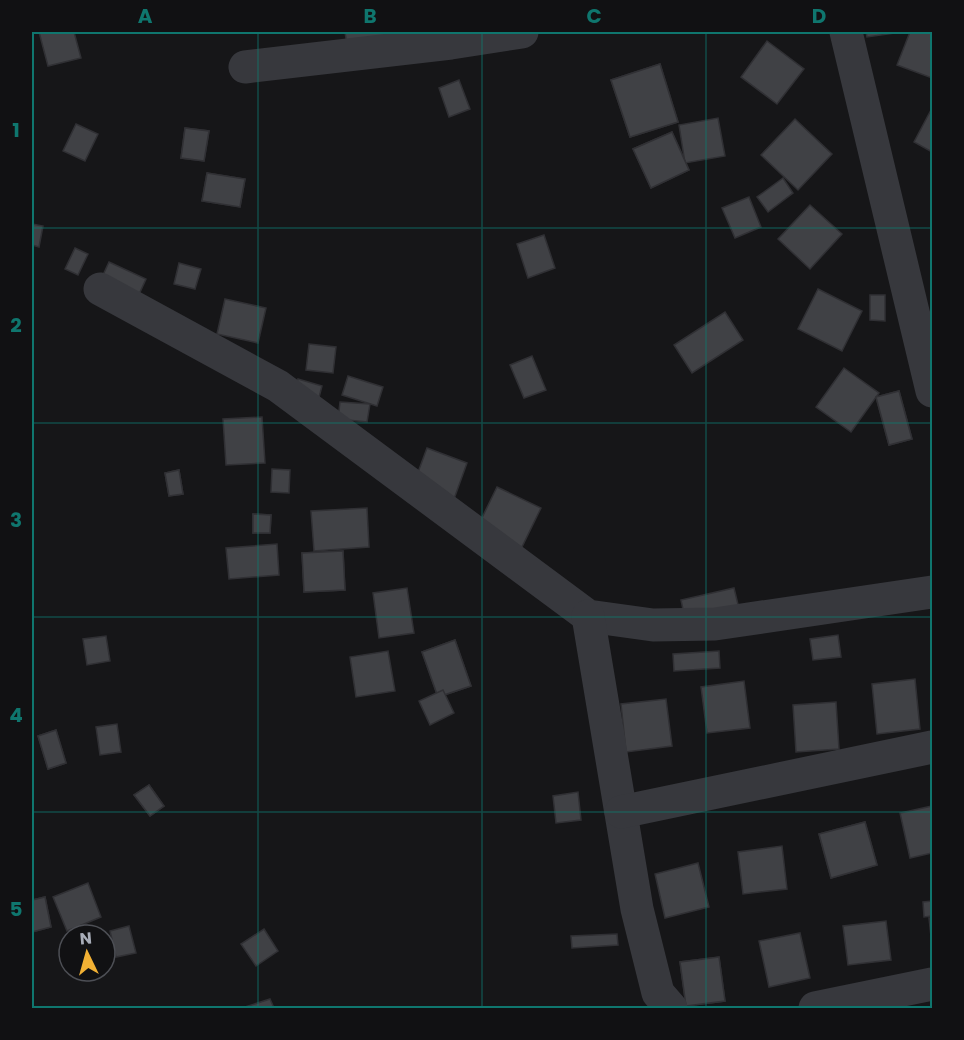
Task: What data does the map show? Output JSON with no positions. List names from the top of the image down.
{
  "north": "top",
  "grid": {
    "columns": [
      "A",
      "B",
      "C",
      "D"
    ],
    "rows": [
      "1",
      "2",
      "3",
      "4",
      "5"
    ]
  }
}
